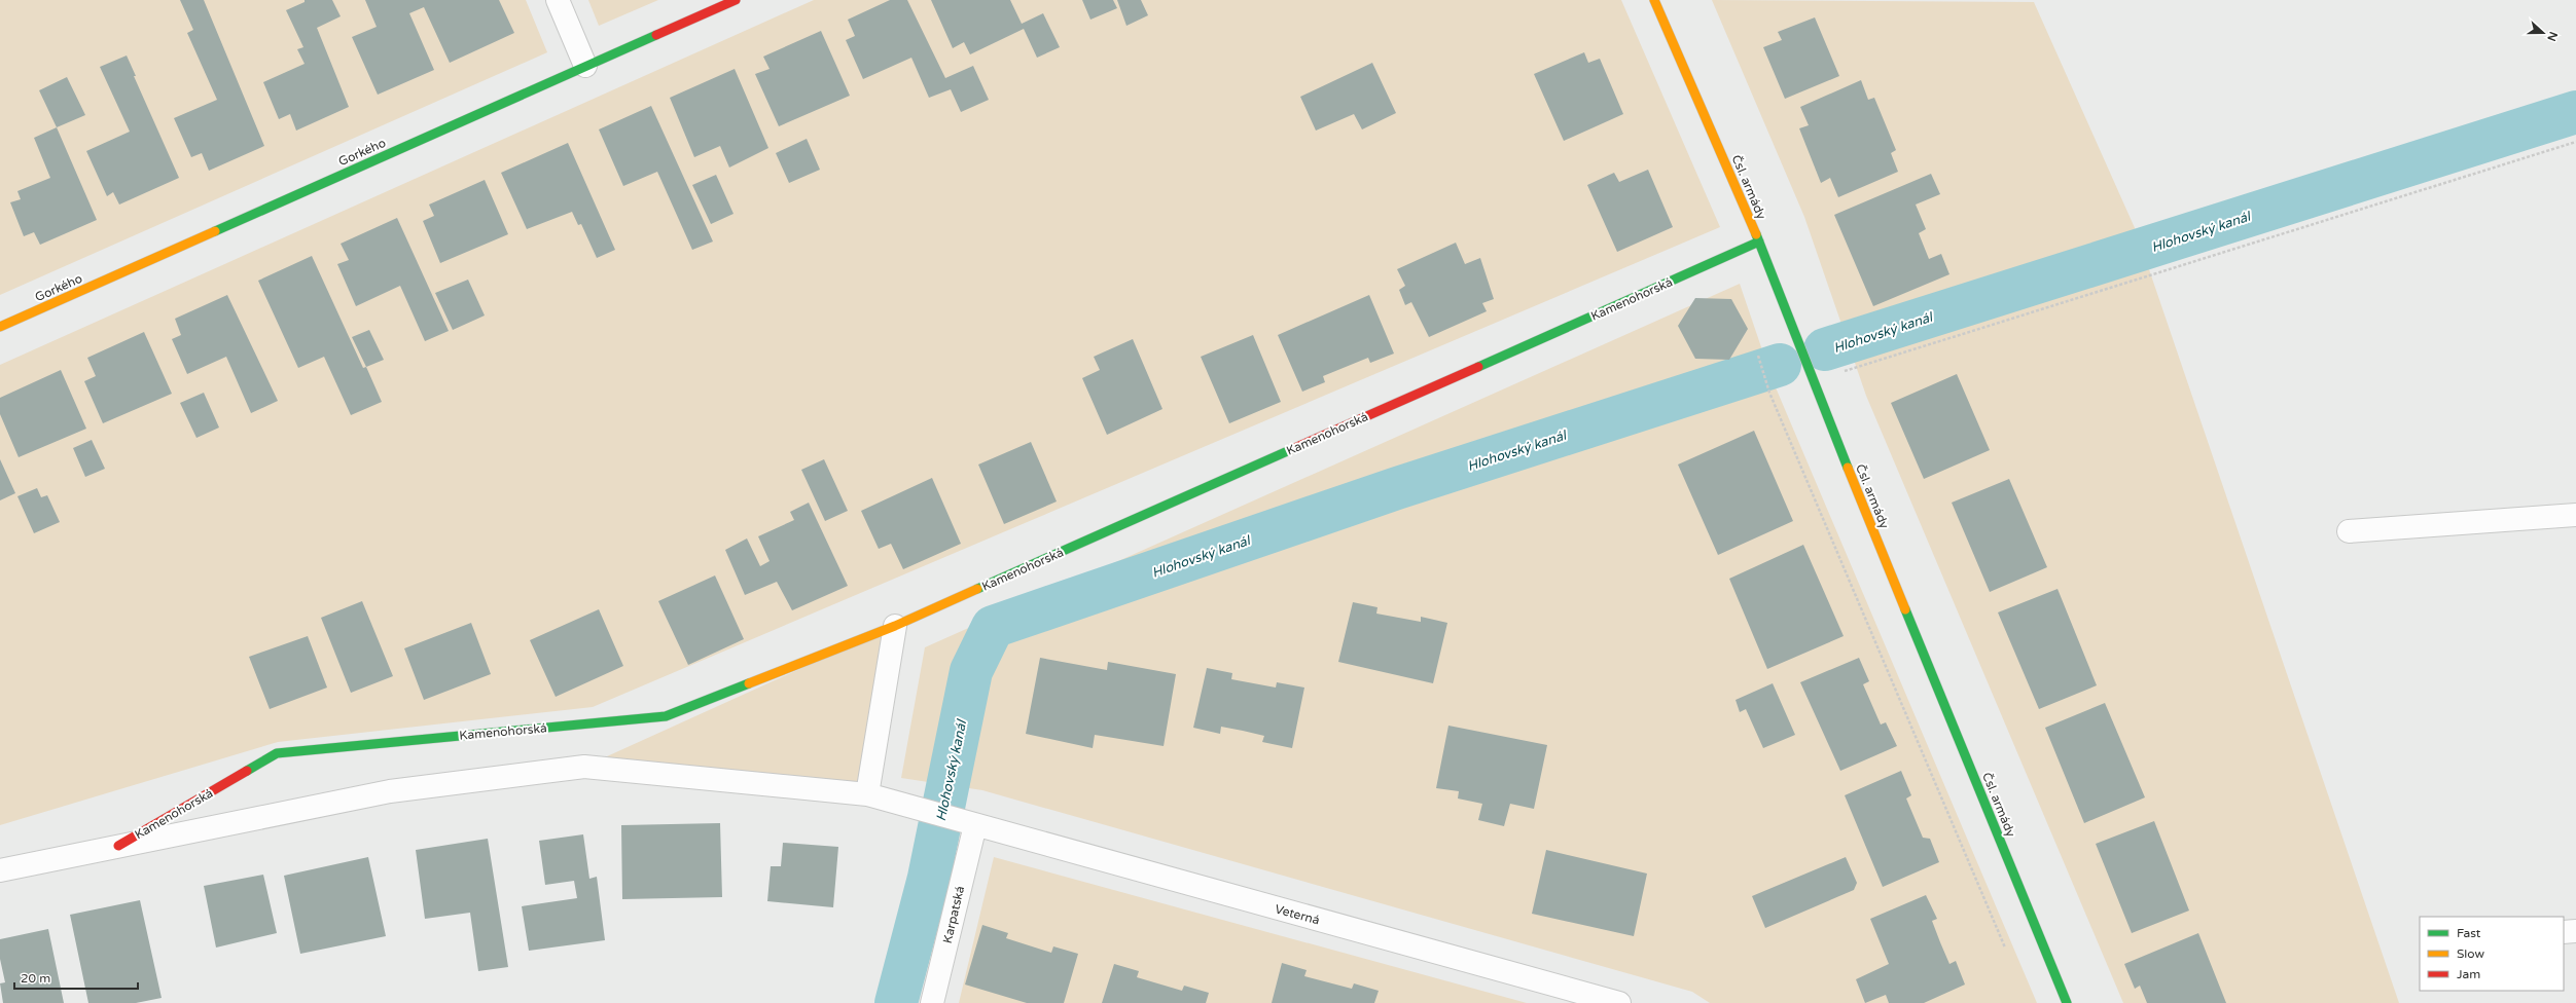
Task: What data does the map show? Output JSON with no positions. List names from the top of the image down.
{
  "streets": {
    "street": [
      "Gorkého",
      "Čsl. armády",
      "Kamenohorská",
      "Karpatská",
      "Veterná"
    ]
  },
  "crossings": [
    ["Čsl. armády", "Kamenohorská"],
    ["Kamenohorská", "Karpatská"],
    ["Kamenohorská", "Veterná"],
    ["Karpatská", "Veterná"]
  ],
  "water": ["Hlohovský kanál"],
  "legend": ["Fast", "Slow", "Jam"],
  "scale_bar": "20 m",
  "north": "right"
}
